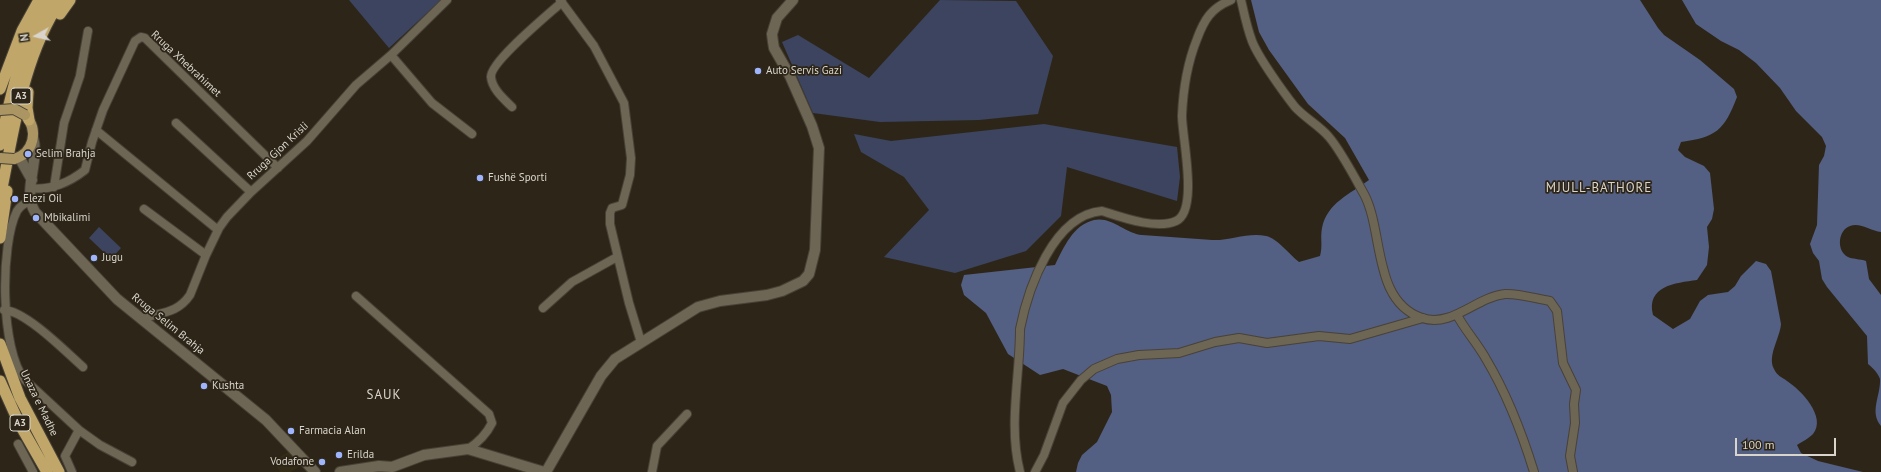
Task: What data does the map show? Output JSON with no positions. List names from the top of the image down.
{
  "streets": {
    "highway": ["A3", "Unaza e Madhe"],
    "street": ["Rruga Xhebrahimet", "Rruga Gjon Krisli", "Rruga Selim Brahja"]
  },
  "crossings": [
    ["Rruga Xhebrahimet", "Rruga Gjon Krisli"],
    ["Rruga Xhebrahimet", "Rruga Selim Brahja"],
    ["Rruga Gjon Krisli", "Rruga Selim Brahja"]
  ],
  "districts": ["MJULL-BATHORE", "SAUK"],
  "places": [
    "Auto Servis Gazi",
    "Selim Brahja",
    "Fushë Sporti",
    "Elezi Oil",
    "Mbikalimi",
    "Jugu",
    "Kushta",
    "Farmacia Alan",
    "Erilda",
    "Vodafone"
  ],
  "scale_bar": "100 m",
  "north": "left"
}
